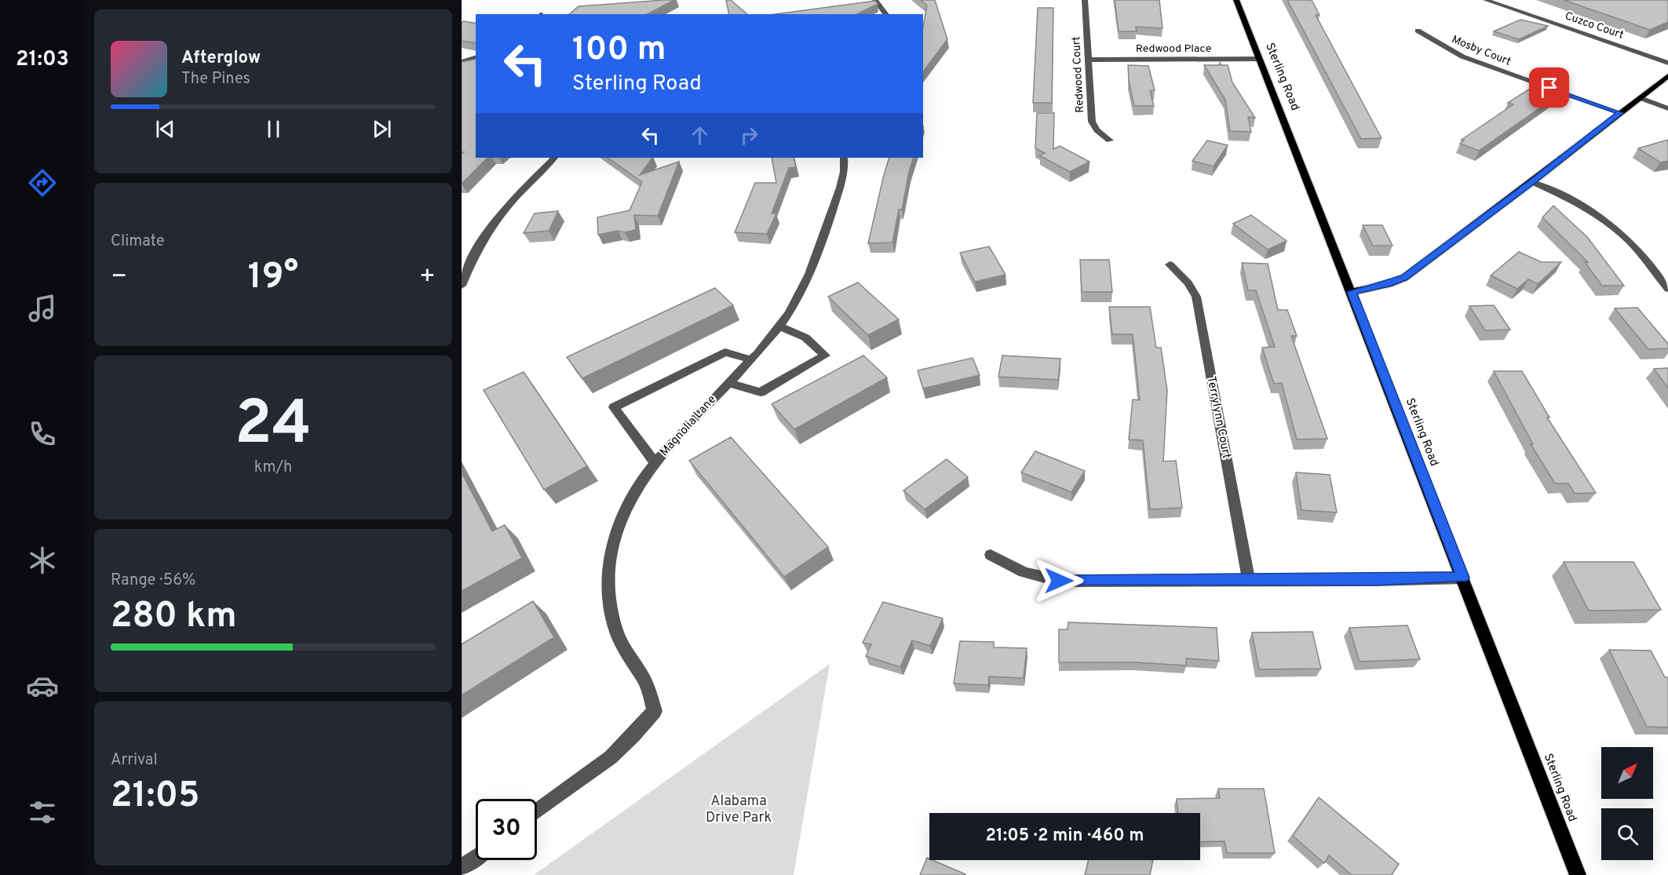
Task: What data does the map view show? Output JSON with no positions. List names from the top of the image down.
{
  "streets": {
    "main road": ["Sterling Road"],
    "street": [
      "Cuzco Court",
      "Redwood Place",
      "Mosby Court",
      "Redwood Court",
      "Terrylynn Court",
      "Magnolia Lane"
    ]
  },
  "crossings": [
    ["Redwood Place", "Redwood Court"],
    ["Redwood Place", "Sterling Road"]
  ],
  "parks": ["Alabama Drive Park"],
  "north": "top right",
  "page": {
    "tabs": "21:03",
    "turn": ["100 m", "Sterling Road"],
    "song": ["Afterglow", "The Pines"],
    "tile": [
      "Climate",
      ["24", "km/h"],
      ["Range · 56%", "280 km"],
      ["Arrival", "21:05"]
    ],
    "heat": ["−", "19°", "+"],
    "limit": "30",
    "trip": "21:05 · 2 min · 460 m"
  }
}
